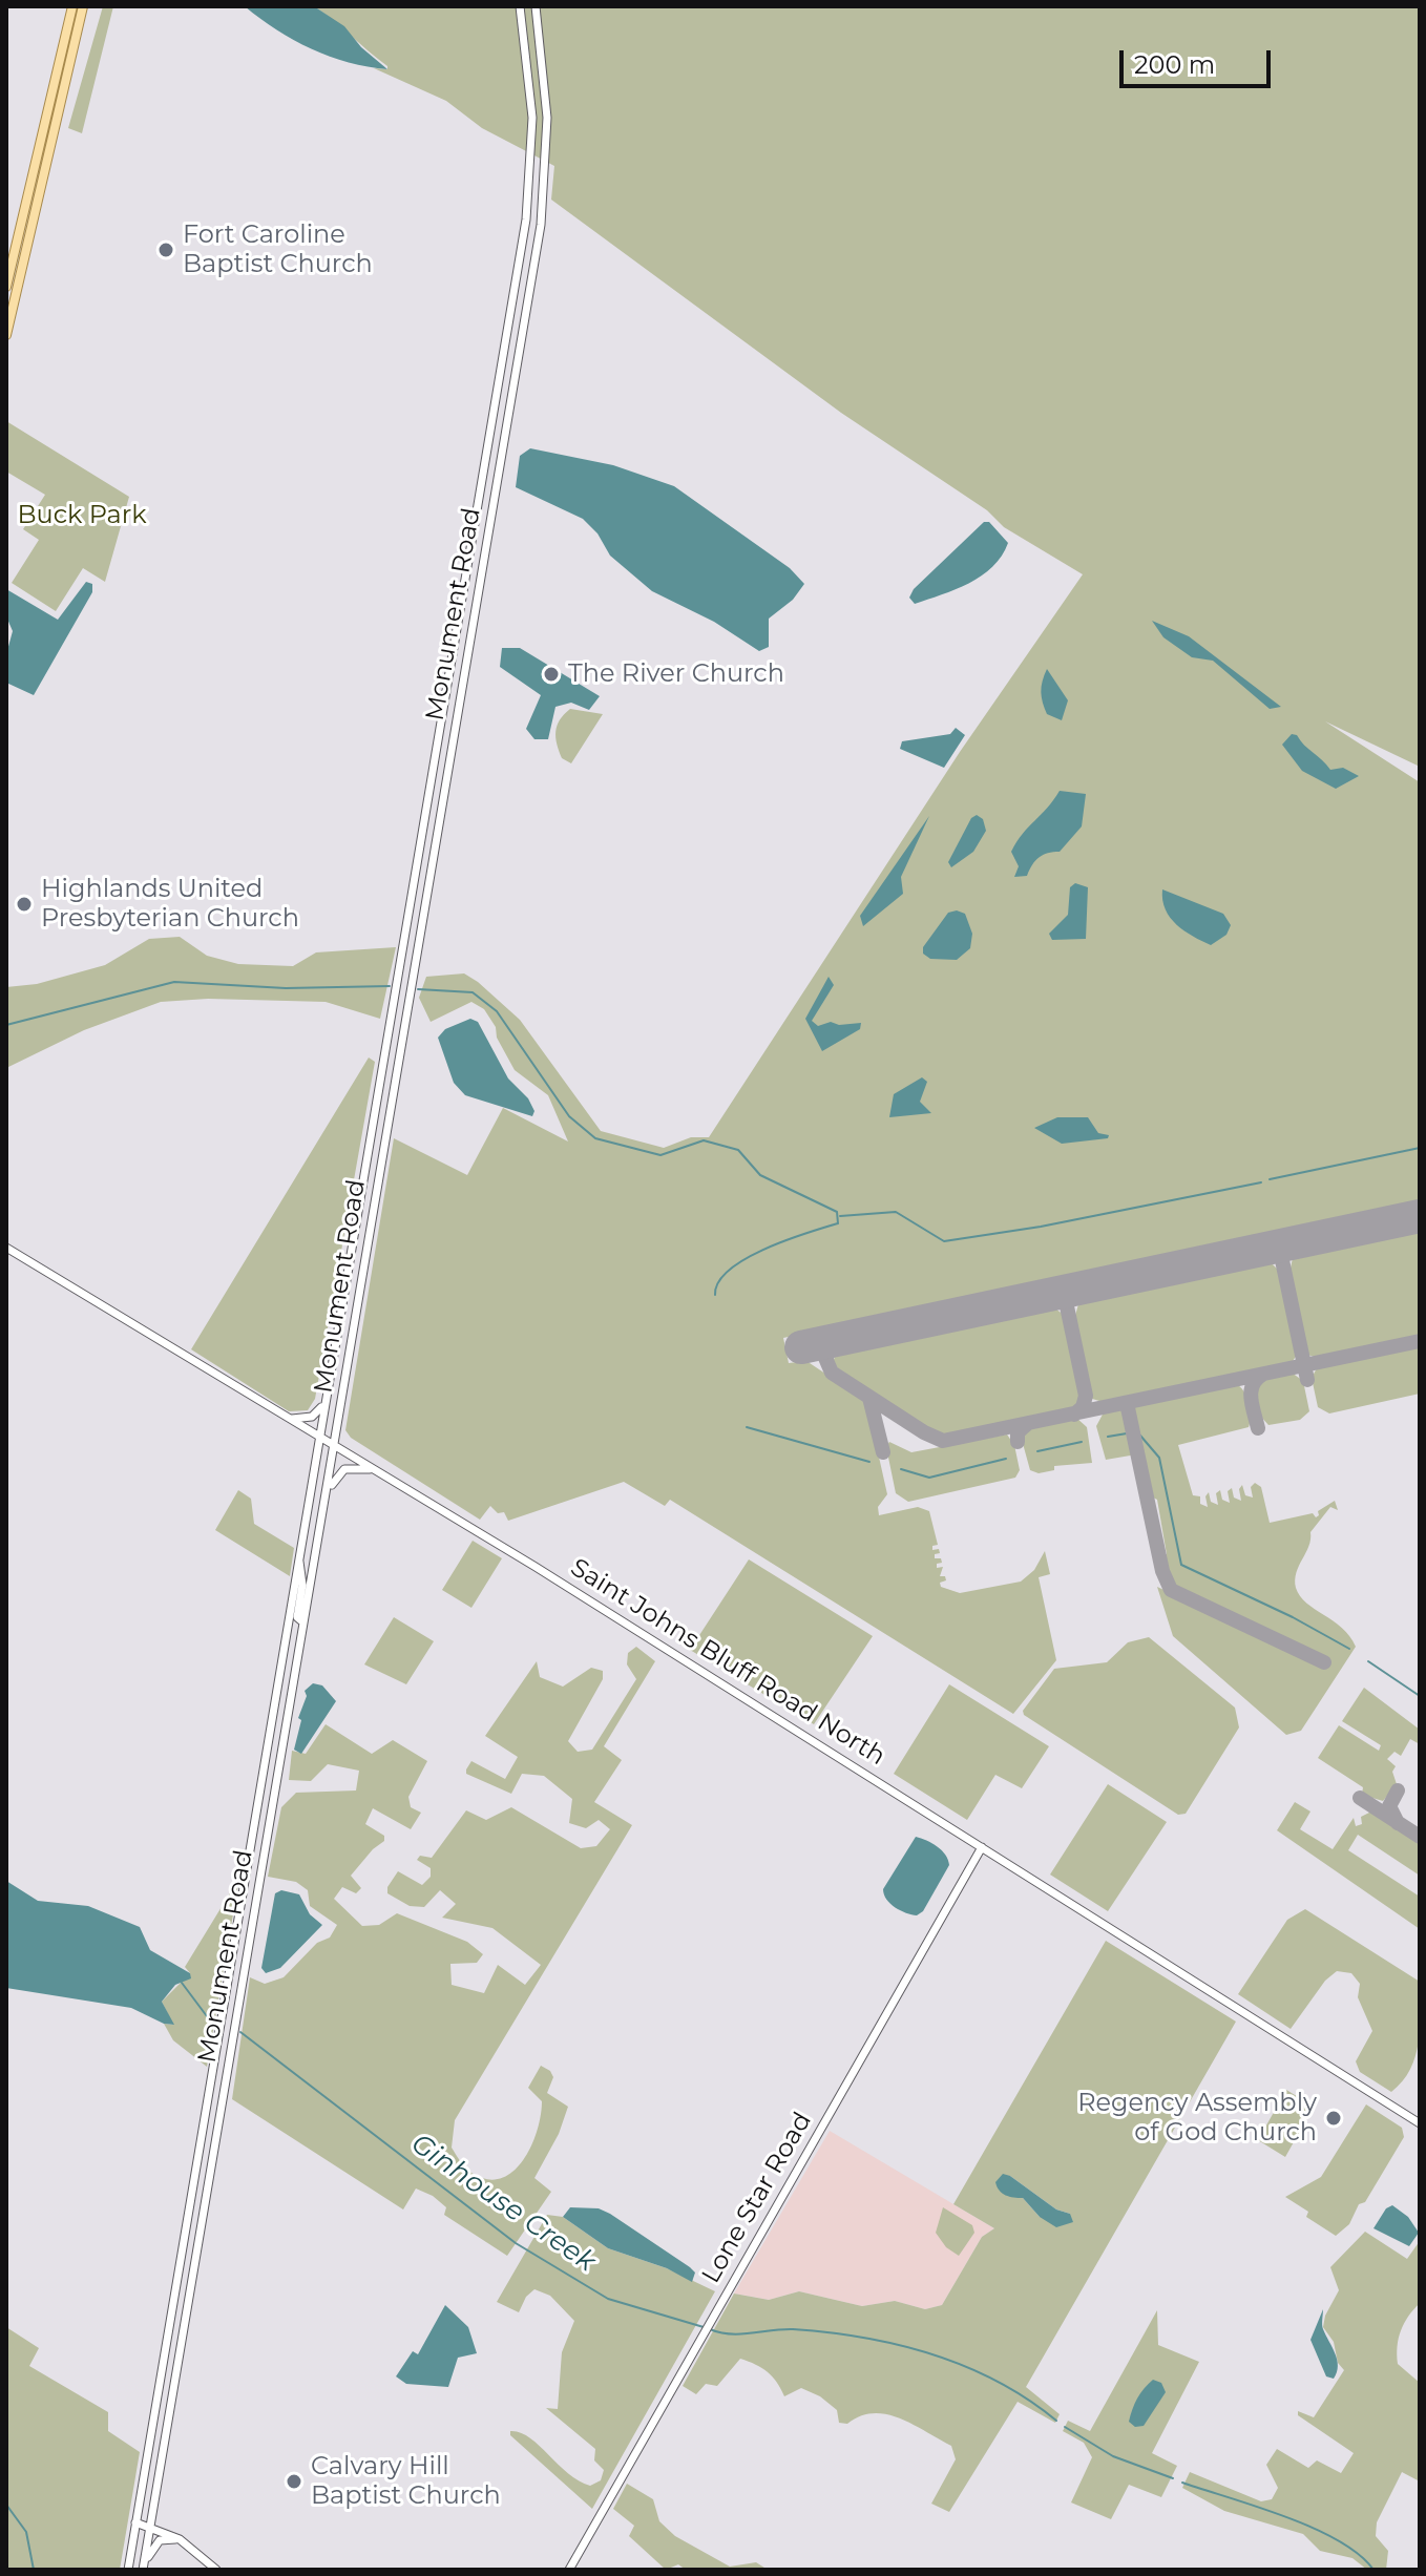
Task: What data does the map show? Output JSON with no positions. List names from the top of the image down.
{
  "streets": {
    "main road": ["Monument Road", "Saint Johns Bluff Road North", "Lone Star Road"]
  },
  "crossings": [
    ["Monument Road", "Saint Johns Bluff Road North"],
    ["Saint Johns Bluff Road North", "Lone Star Road"]
  ],
  "water": ["Ginhouse Creek"],
  "parks": ["Buck Park"],
  "places": [
    "Fort Caroline Baptist Church",
    "The River Church",
    "Highlands United Presbyterian Church",
    "Regency Assembly of God Church",
    "Calvary Hill Baptist Church"
  ],
  "scale_bar": "200 m"
}
